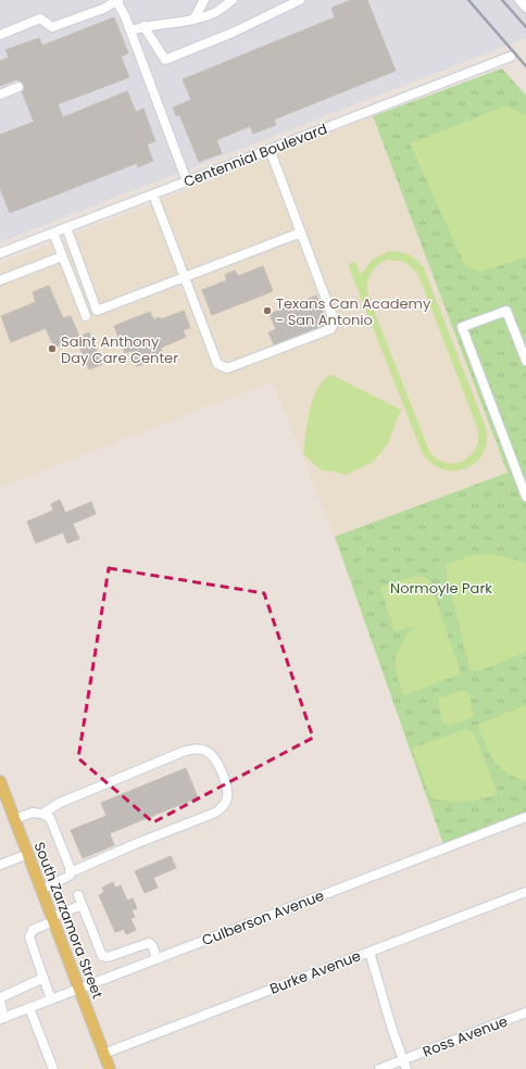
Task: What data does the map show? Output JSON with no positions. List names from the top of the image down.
{
  "streets": {
    "main road": ["South Zarzamora Street"],
    "street": [
      "Centennial Boulevard",
      "Culberson Avenue",
      "Burke Avenue",
      "Ross Avenue"
    ]
  },
  "crossings": [
    ["Culberson Avenue", "South Zarzamora Street"],
    ["South Zarzamora Street", "Burke Avenue"]
  ],
  "parks": ["Normoyle Park"],
  "places": ["Texans Can Academy - San Antonio", "Saint Anthony Day Care Center"]
}
